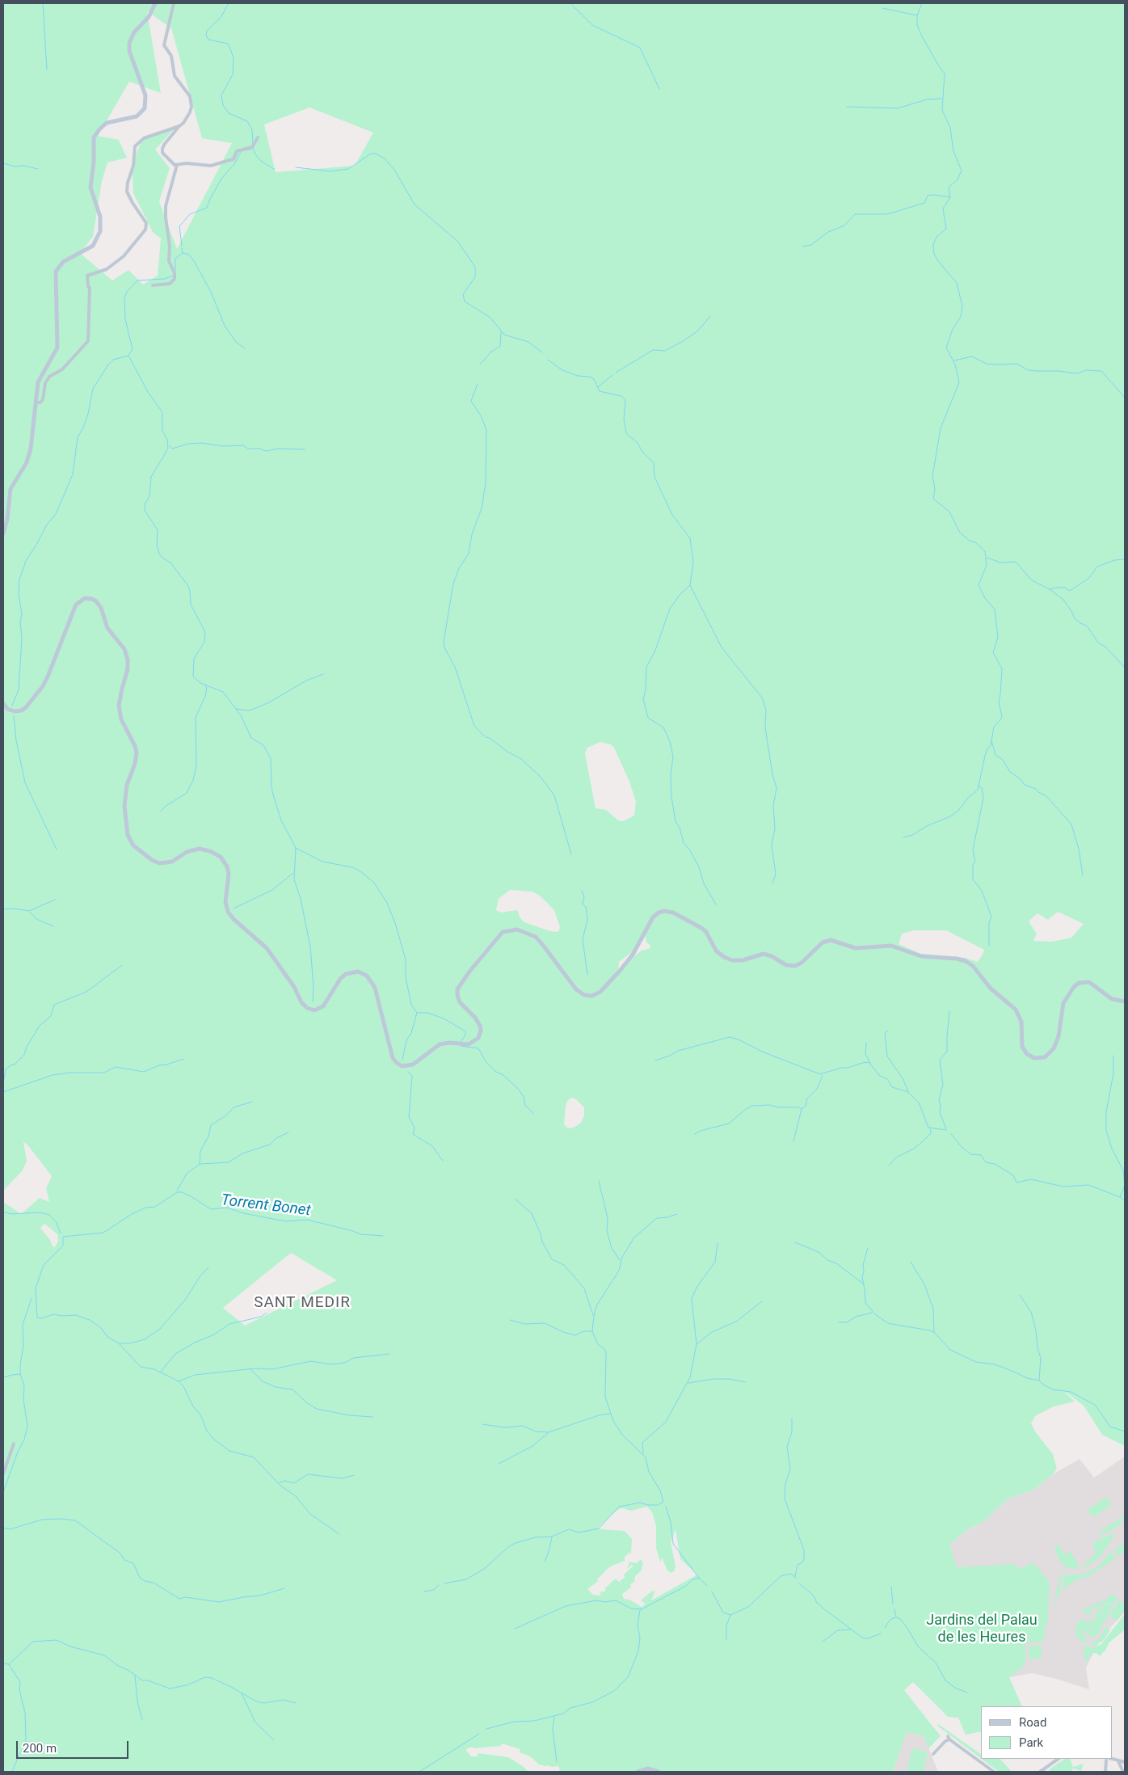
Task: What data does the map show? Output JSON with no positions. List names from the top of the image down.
{
  "districts": ["SANT MEDIR"],
  "water": ["Torrent Bonet"],
  "parks": ["Jardins del Palau de les Heures"],
  "legend": ["Road", "Park"],
  "scale_bar": "200 m"
}
